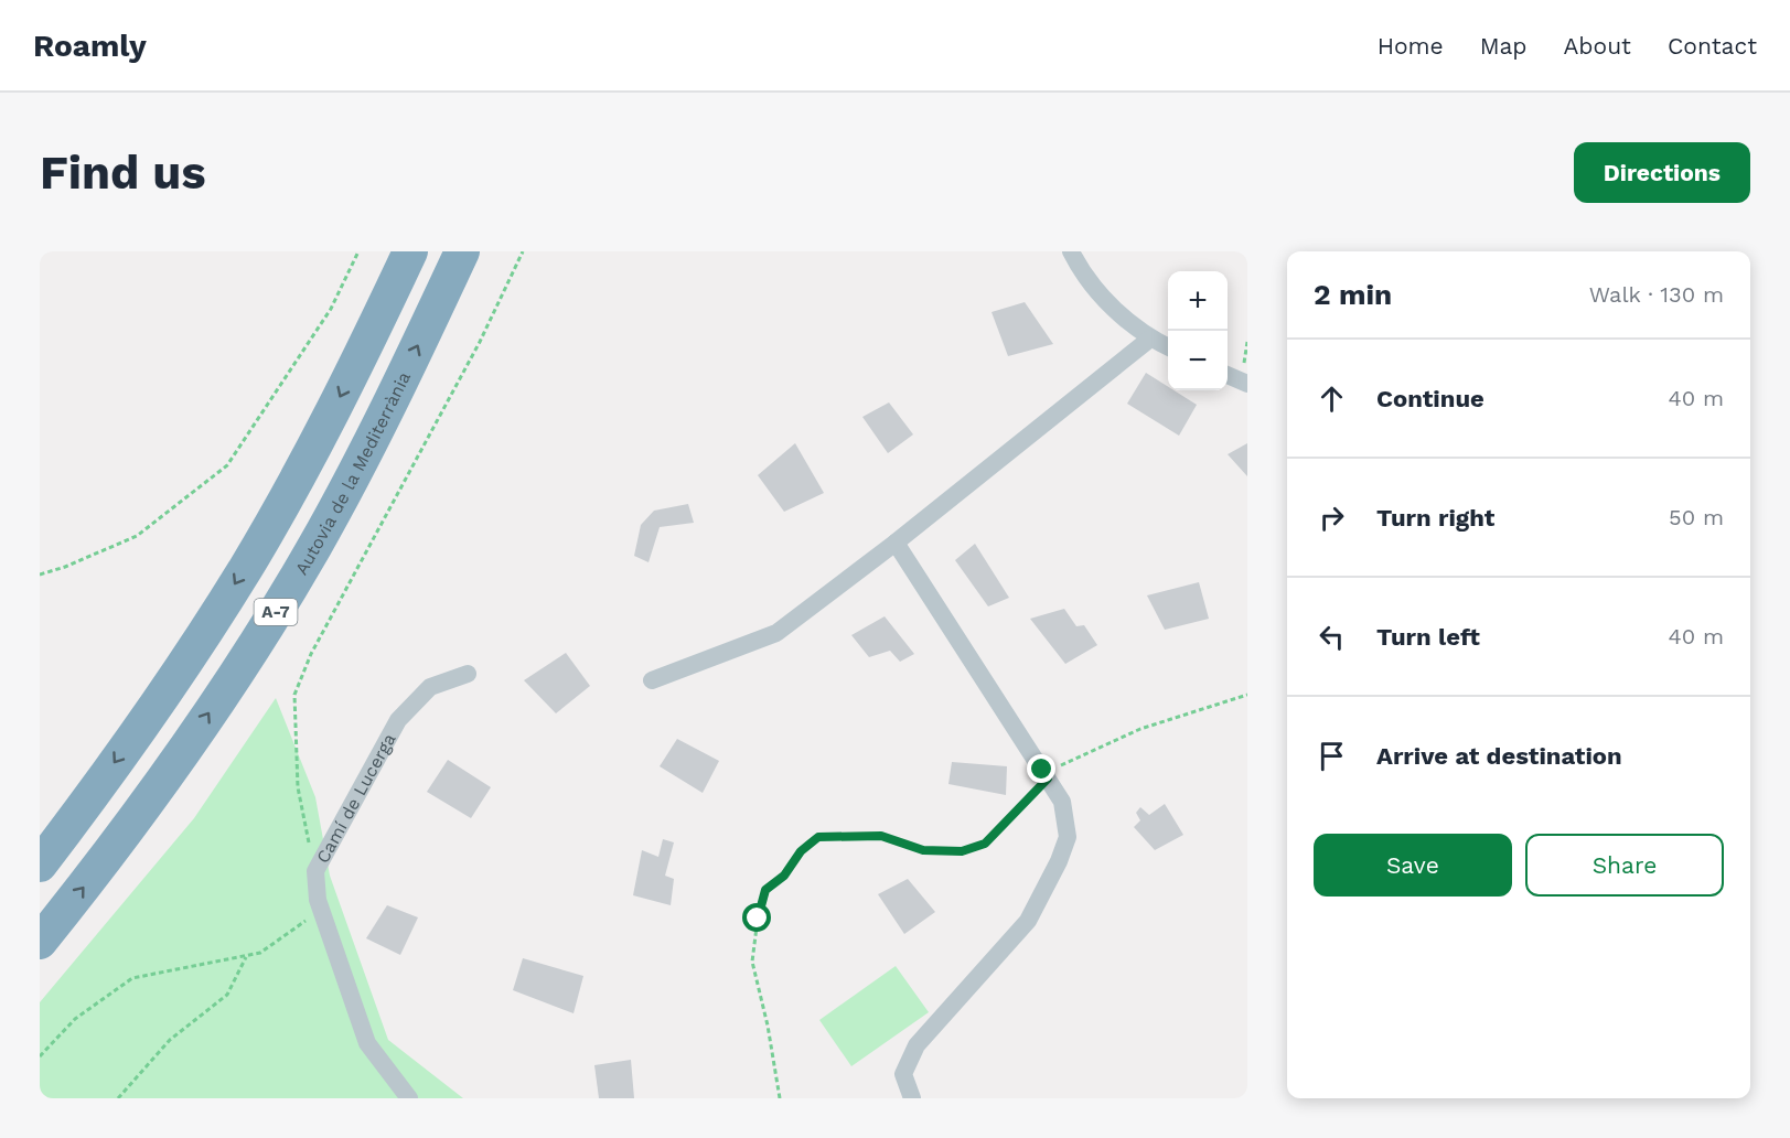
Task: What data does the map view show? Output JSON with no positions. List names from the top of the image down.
{
  "streets": {
    "highway": ["Autovia de la Mediterrània", "A-7"],
    "street": ["Camí de Lucerga"]
  },
  "page": {
    "header": "Roamly",
    "nav": [
      "Home",
      "Map",
      "About",
      "Contact"
    ],
    "buttons": [
      "Directions",
      ["Save", "Share"]
    ],
    "title": "Find us",
    "heading": ["2 min", "Walk · 130 m"],
    "map_buttons": ["+", "−"],
    "list": [
      ["Continue", "40 m"],
      ["Turn right", "50 m"],
      ["Turn left", "40 m"],
      "Arrive at destination"
    ]
  }
}
